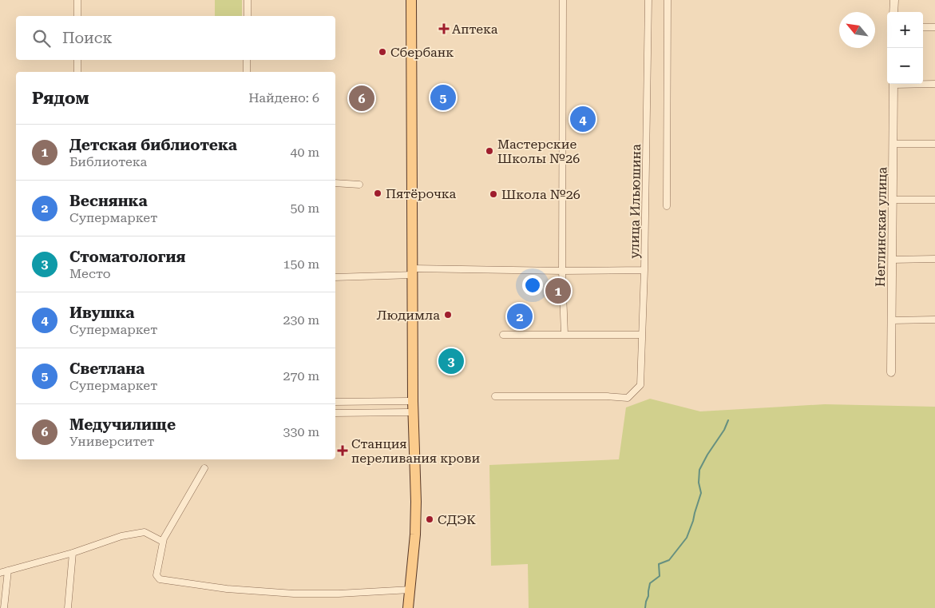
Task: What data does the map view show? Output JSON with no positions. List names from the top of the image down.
{
  "streets": {
    "street": ["улица Ильюшина", "Неглинская улица"]
  },
  "places": {
    "health": ["Аптека", "Станция переливания крови"],
    "other": [
      "Сбербанк",
      "Мастерские Школы №26",
      "Пятёрочка",
      "Школа №26",
      "Людимла",
      "СДЭК"
    ]
  },
  "north": "top left",
  "page": {
    "map_buttons": ["+", "−"],
    "search": "Поиск",
    "heading": ["Рядом", "Найдено: 6"],
    "pins": [
      "5",
      "6",
      "4",
      "1",
      "2",
      "3"
    ],
    "list": [
      {
        "mark": "1",
        "name": "Детская библиотека",
        "note": "Библиотека",
        "value": "40 m"
      },
      {
        "mark": "2",
        "name": "Веснянка",
        "note": "Супермаркет",
        "value": "50 m"
      },
      {
        "mark": "3",
        "name": "Стоматология",
        "note": "Место",
        "value": "150 m"
      },
      {
        "mark": "4",
        "name": "Ивушка",
        "note": "Супермаркет",
        "value": "230 m"
      },
      {
        "mark": "5",
        "name": "Светлана",
        "note": "Супермаркет",
        "value": "270 m"
      },
      {
        "mark": "6",
        "name": "Медучилище",
        "note": "Университет",
        "value": "330 m"
      }
    ]
  }
}
